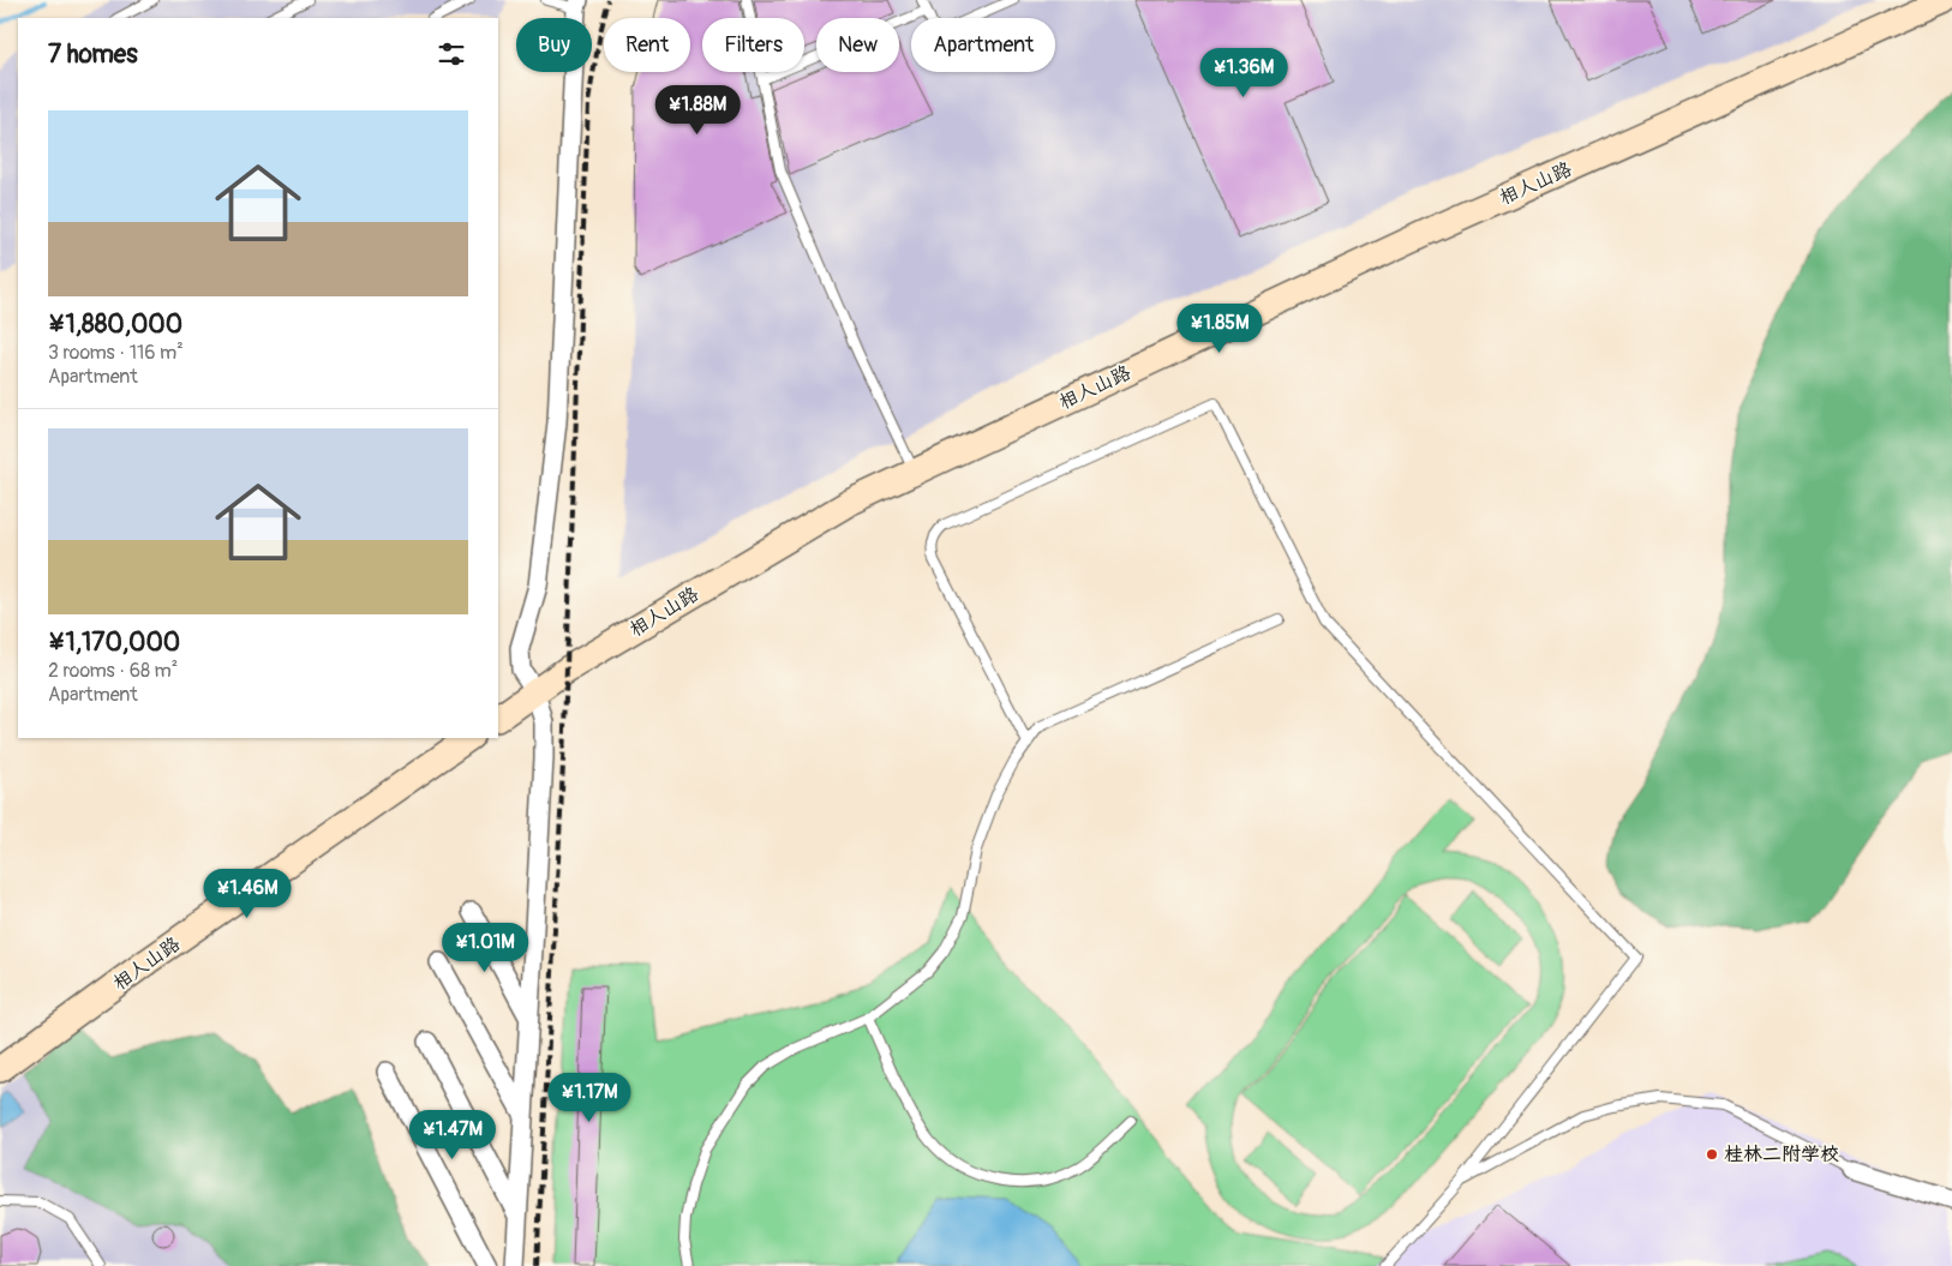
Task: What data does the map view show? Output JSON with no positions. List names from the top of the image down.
{
  "streets": {
    "street": ["相人山路"]
  },
  "places": ["桂林二附学校"],
  "page": {
    "chip": [
      "Buy",
      "Rent",
      "Filters",
      "New",
      "Apartment"
    ],
    "heading": "7 homes",
    "price": [
      "¥1.36M",
      "¥1.88M",
      "¥1.85M",
      "¥1.46M",
      "¥1.01M",
      "¥1.17M",
      "¥1.47M"
    ],
    "list": [
      {
        "name": "¥1,880,000",
        "note": "3 rooms · 116 m² · Apartment"
      },
      {
        "name": "¥1,170,000",
        "note": "2 rooms · 68 m² · Apartment"
      }
    ]
  }
}
